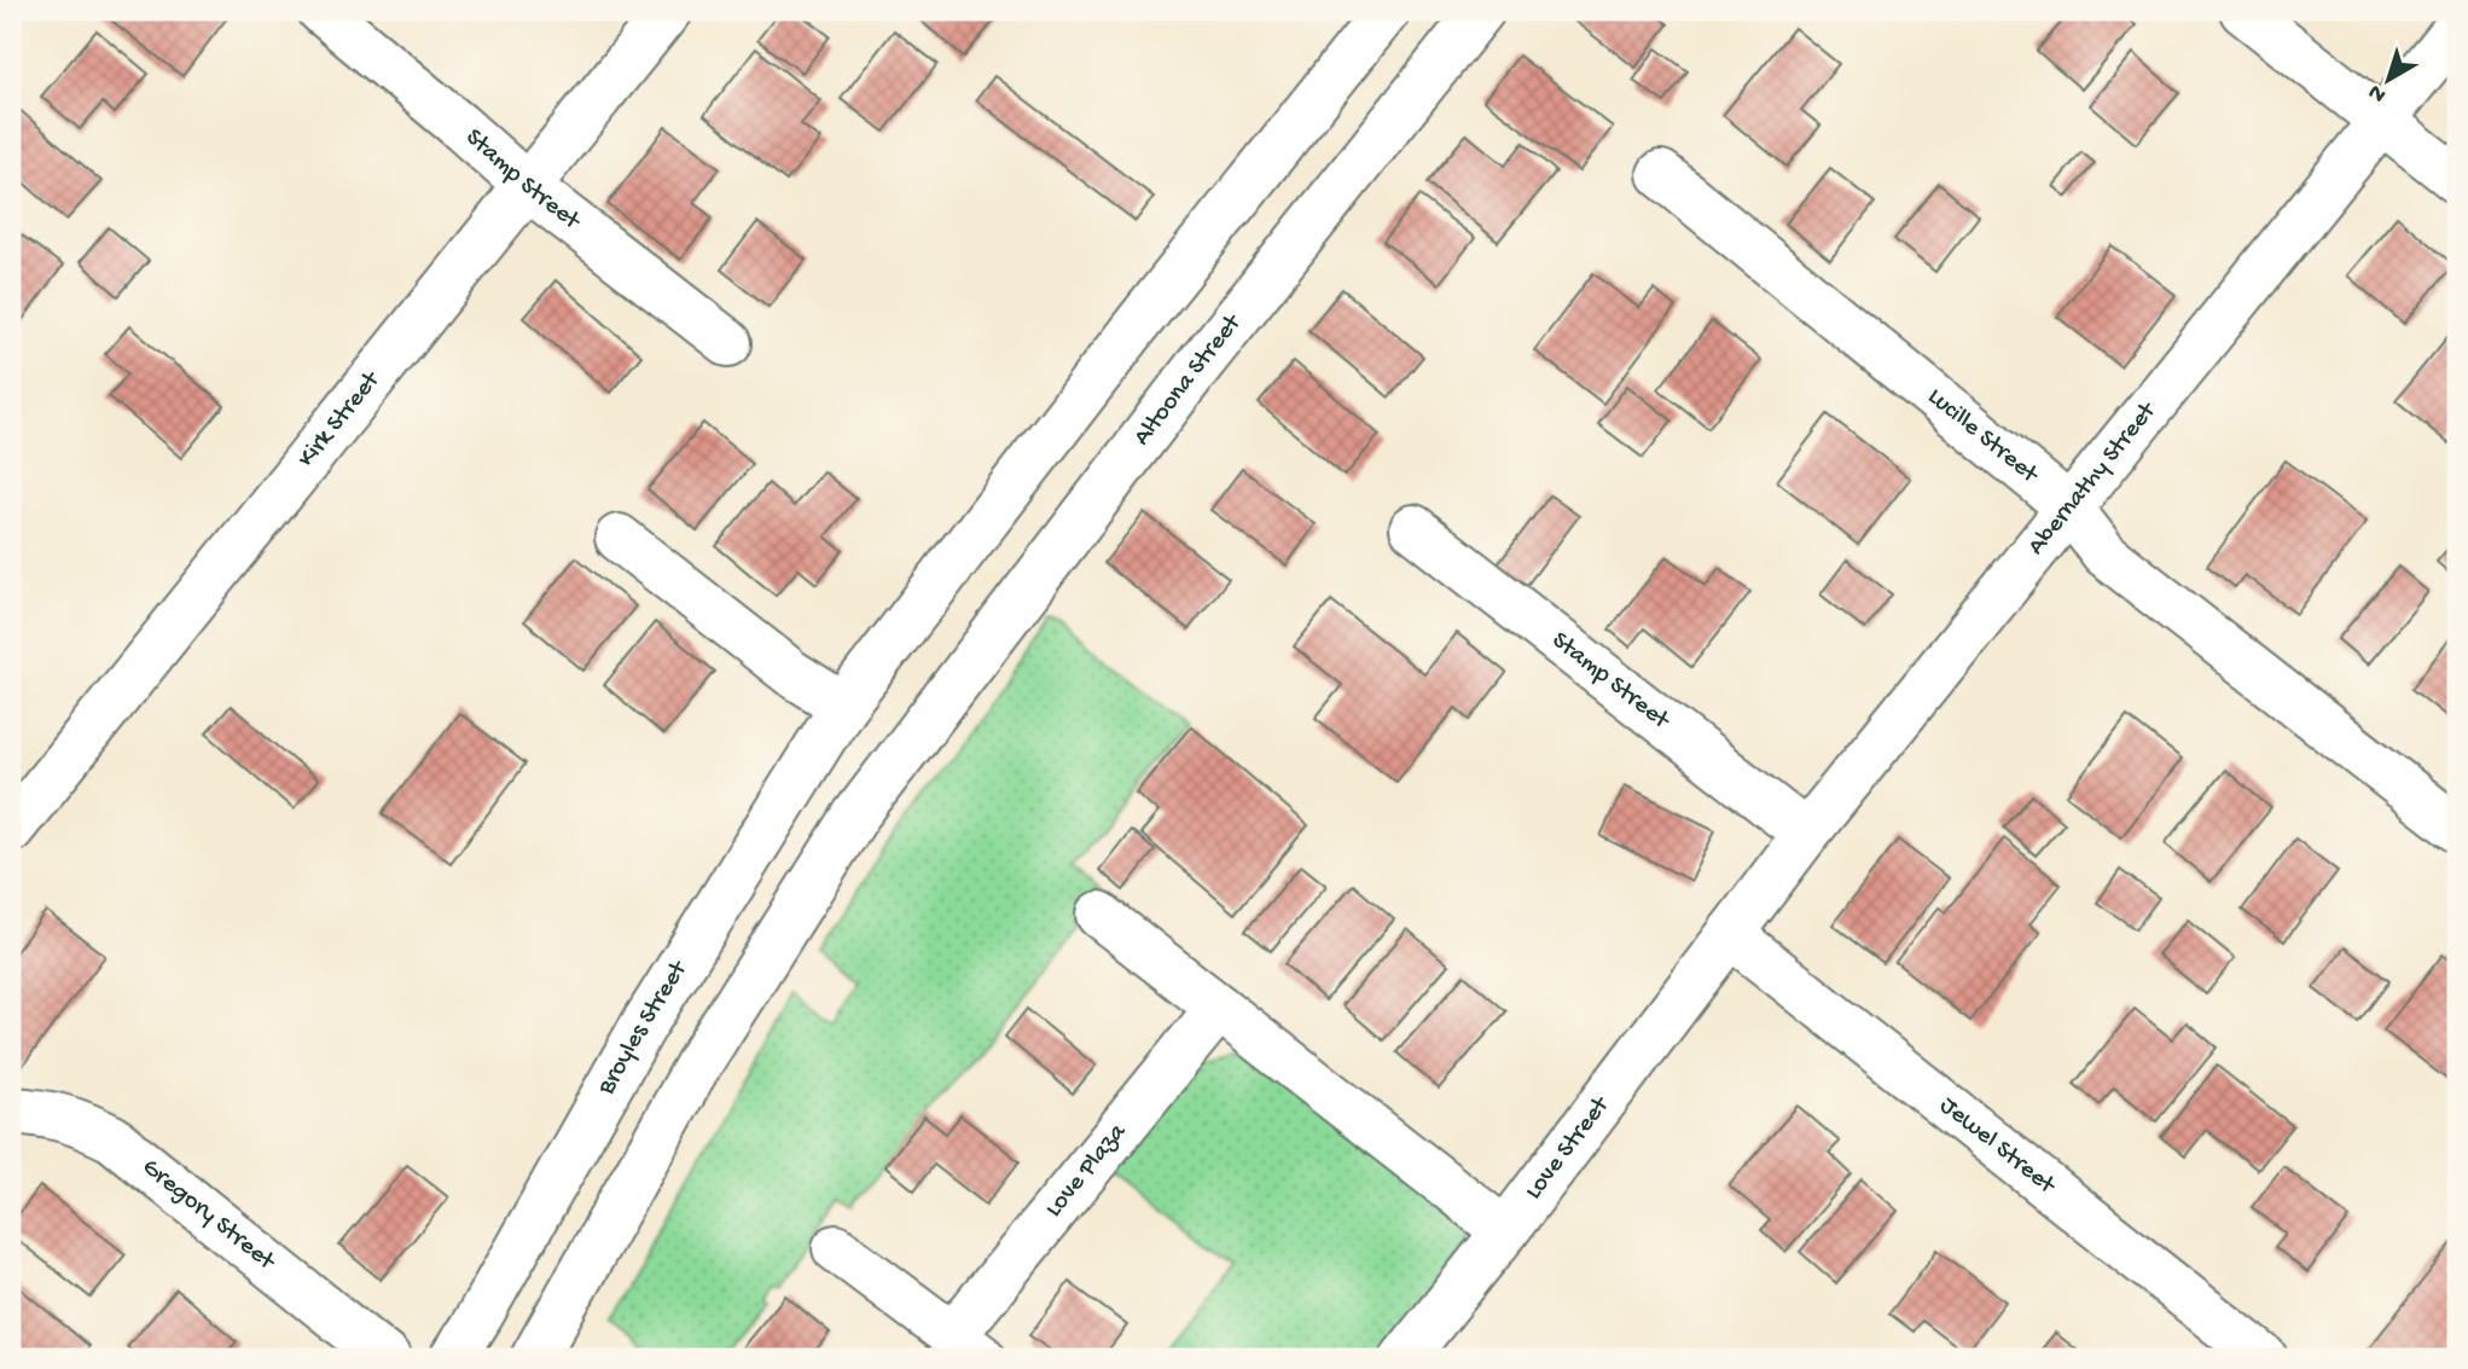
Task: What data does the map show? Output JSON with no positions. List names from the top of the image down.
{
  "streets": {
    "street": [
      "Stamp Street",
      "Altoona Street",
      "Kirk Street",
      "Lucille Street",
      "Abernathy Street",
      "Broyles Street",
      "Jewel Street",
      "Love Street",
      "Love Plaza",
      "Gregory Street"
    ]
  },
  "crossings": [
    ["Stamp Street", "Kirk Street"],
    ["Stamp Street", "Abernathy Street"],
    ["Lucille Street", "Abernathy Street"],
    ["Abernathy Street", "Jewel Street"],
    ["Abernathy Street", "Love Street"],
    ["Jewel Street", "Love Street"]
  ],
  "north": "bottom left"
}
